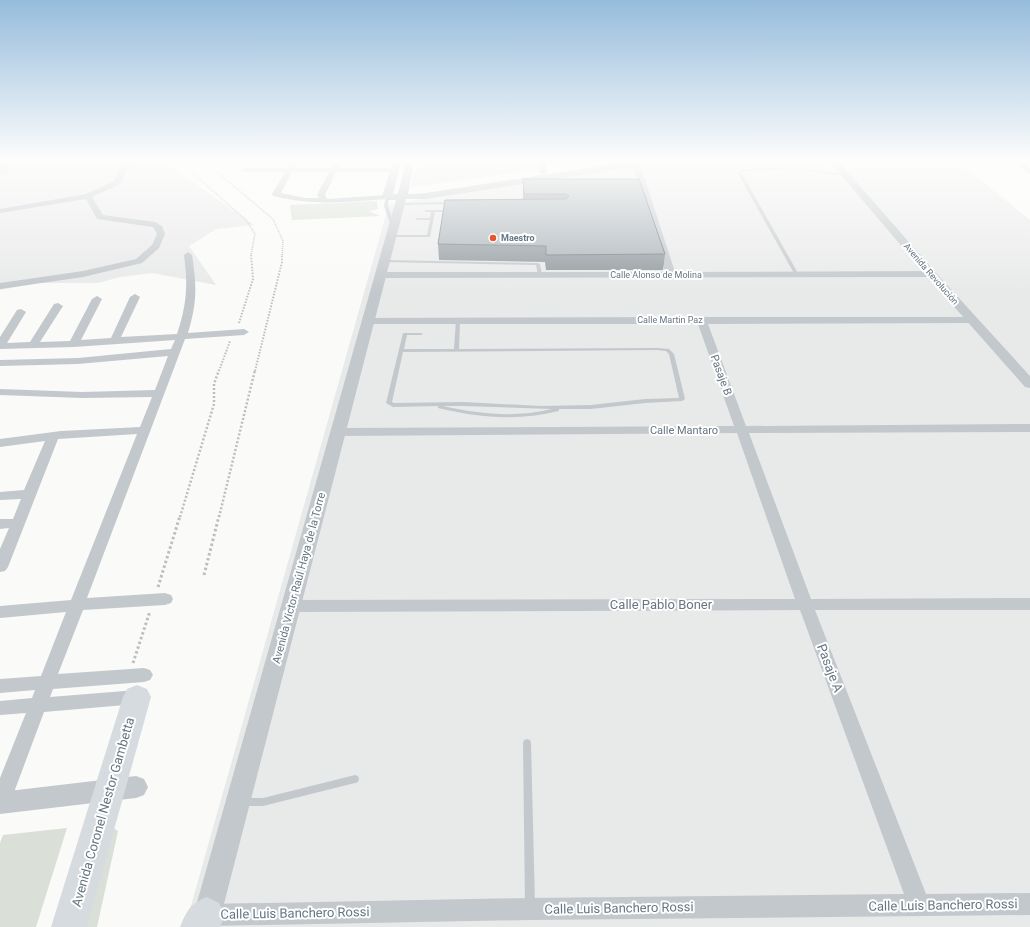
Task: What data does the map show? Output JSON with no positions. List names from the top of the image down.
{
  "streets": {
    "highway": ["Avenida Coronel Nestor Gambetta"],
    "street": [
      "Avenida Revolución",
      "Calle Alonso de Molina",
      "Calle Martin Paz",
      "Pasaje B",
      "Calle Mantaro",
      "Avenida Víctor Raúl Haya de la Torre",
      "Calle Pablo Boner",
      "Pasaje A",
      "Calle Luis Banchero Rossi"
    ]
  },
  "crossings": [
    ["Avenida Revolución", "Calle Alonso de Molina"],
    ["Avenida Revolución", "Calle Martin Paz"],
    ["Calle Alonso de Molina", "Avenida Víctor Raúl Haya de la Torre"],
    ["Calle Martin Paz", "Pasaje B"],
    ["Calle Martin Paz", "Avenida Víctor Raúl Haya de la Torre"],
    ["Pasaje B", "Calle Mantaro"],
    ["Pasaje B", "Pasaje A"],
    ["Calle Mantaro", "Avenida Víctor Raúl Haya de la Torre"],
    ["Calle Mantaro", "Pasaje A"],
    ["Avenida Víctor Raúl Haya de la Torre", "Calle Pablo Boner"],
    ["Avenida Víctor Raúl Haya de la Torre", "Calle Luis Banchero Rossi"],
    ["Calle Pablo Boner", "Pasaje A"],
    ["Pasaje A", "Calle Luis Banchero Rossi"]
  ],
  "places": ["Maestro"]
}
